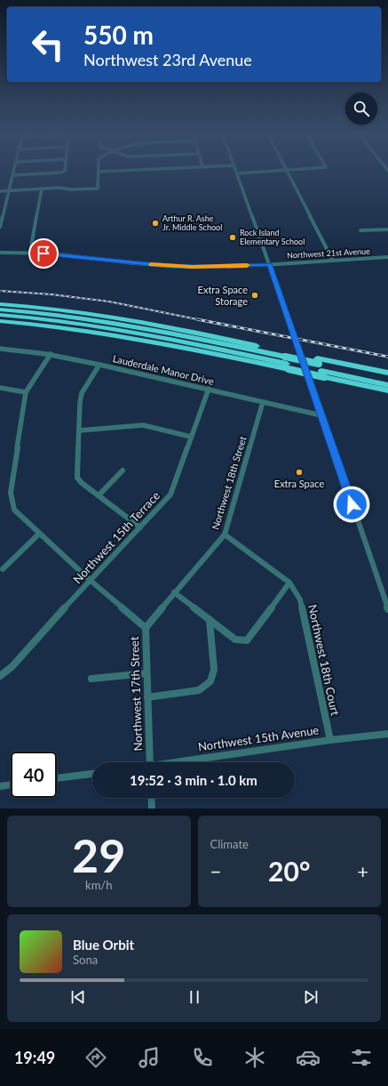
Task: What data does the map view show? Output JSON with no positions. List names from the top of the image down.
{
  "streets": {
    "street": [
      "Northwest 21st Avenue",
      "Lauderdale Manor Drive",
      "Northwest 18th Street",
      "Northwest 15th Terrace",
      "Northwest 18th Court",
      "Northwest 17th Street",
      "Northwest 15th Avenue"
    ]
  },
  "crossings": [
    ["Lauderdale Manor Drive", "Northwest 18th Street"],
    ["Lauderdale Manor Drive", "Northwest 15th Terrace"],
    ["Northwest 18th Street", "Northwest 18th Court"],
    ["Northwest 18th Street", "Northwest 17th Street"],
    ["Northwest 15th Terrace", "Northwest 17th Street"],
    ["Northwest 18th Court", "Northwest 15th Avenue"]
  ],
  "places": [
    "Arthur R. Ashe Jr. Middle School",
    "Rock Island Elementary School",
    "Extra Space Storage",
    "Extra Space"
  ],
  "page": {
    "turn": ["550 m", "Northwest 23rd Avenue"],
    "limit": "40",
    "trip": "19:52 · 3 min · 1.0 km",
    "tile": [
      ["29", "km/h"],
      "Climate"
    ],
    "heat": ["−", "20°", "+"],
    "song": ["Blue Orbit", "Sona"],
    "tabs": "19:49"
  }
}
